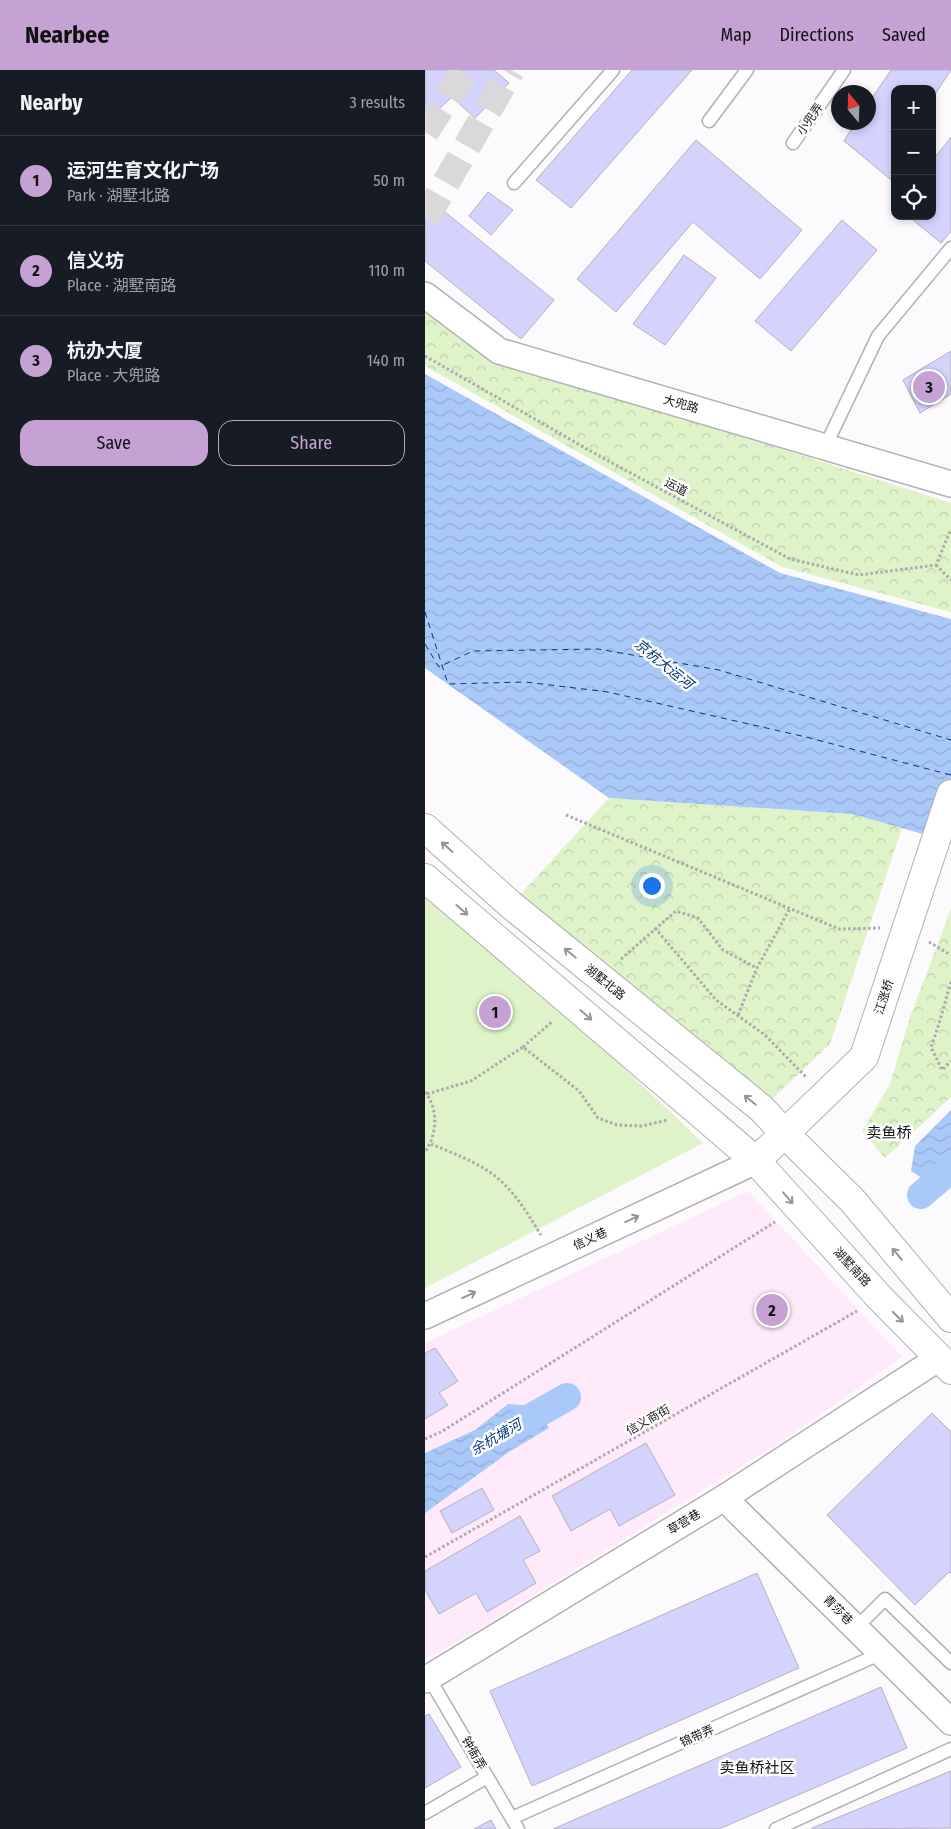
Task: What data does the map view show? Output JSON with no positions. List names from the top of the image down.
{
  "streets": {
    "main road": ["湖墅北路", "江涨桥", "湖墅南路"],
    "street": [
      "大兜路",
      "信义巷",
      "草营巷",
      "青莎巷"
    ],
    "lane": ["小兜弄", "锦带弄", "钟衙弄"],
    "path": ["运道", "信义商街"]
  },
  "crossings": [
    ["湖墅北路", "江涨桥"],
    ["江涨桥", "信义巷"],
    ["江涨桥", "湖墅南路"],
    ["信义巷", "湖墅南路"],
    ["湖墅南路", "信义商街"],
    ["湖墅南路", "草营巷"],
    ["草营巷", "青莎巷"],
    ["草营巷", "钟衙弄"],
    ["青莎巷", "锦带弄"],
    ["锦带弄", "钟衙弄"]
  ],
  "one_way": ["信义巷"],
  "districts": ["卖鱼桥", "卖鱼桥社区"],
  "water": ["京杭大运河", "余杭塘河"],
  "north": "top",
  "page": {
    "header": "Nearbee",
    "nav": ["Map", "Directions", "Saved"],
    "heading": ["Nearby", "3 results"],
    "map_buttons": ["+", "−"],
    "list": [
      {
        "mark": "1",
        "name": "运河生育文化广场",
        "note": "Park · 湖墅北路",
        "value": "50 m"
      },
      {
        "mark": "2",
        "name": "信义坊",
        "note": "Place · 湖墅南路",
        "value": "110 m"
      },
      {
        "mark": "3",
        "name": "杭办大厦",
        "note": "Place · 大兜路",
        "value": "140 m"
      }
    ],
    "pins": ["3", "1", "2"],
    "buttons": ["Save", "Share"]
  }
}
